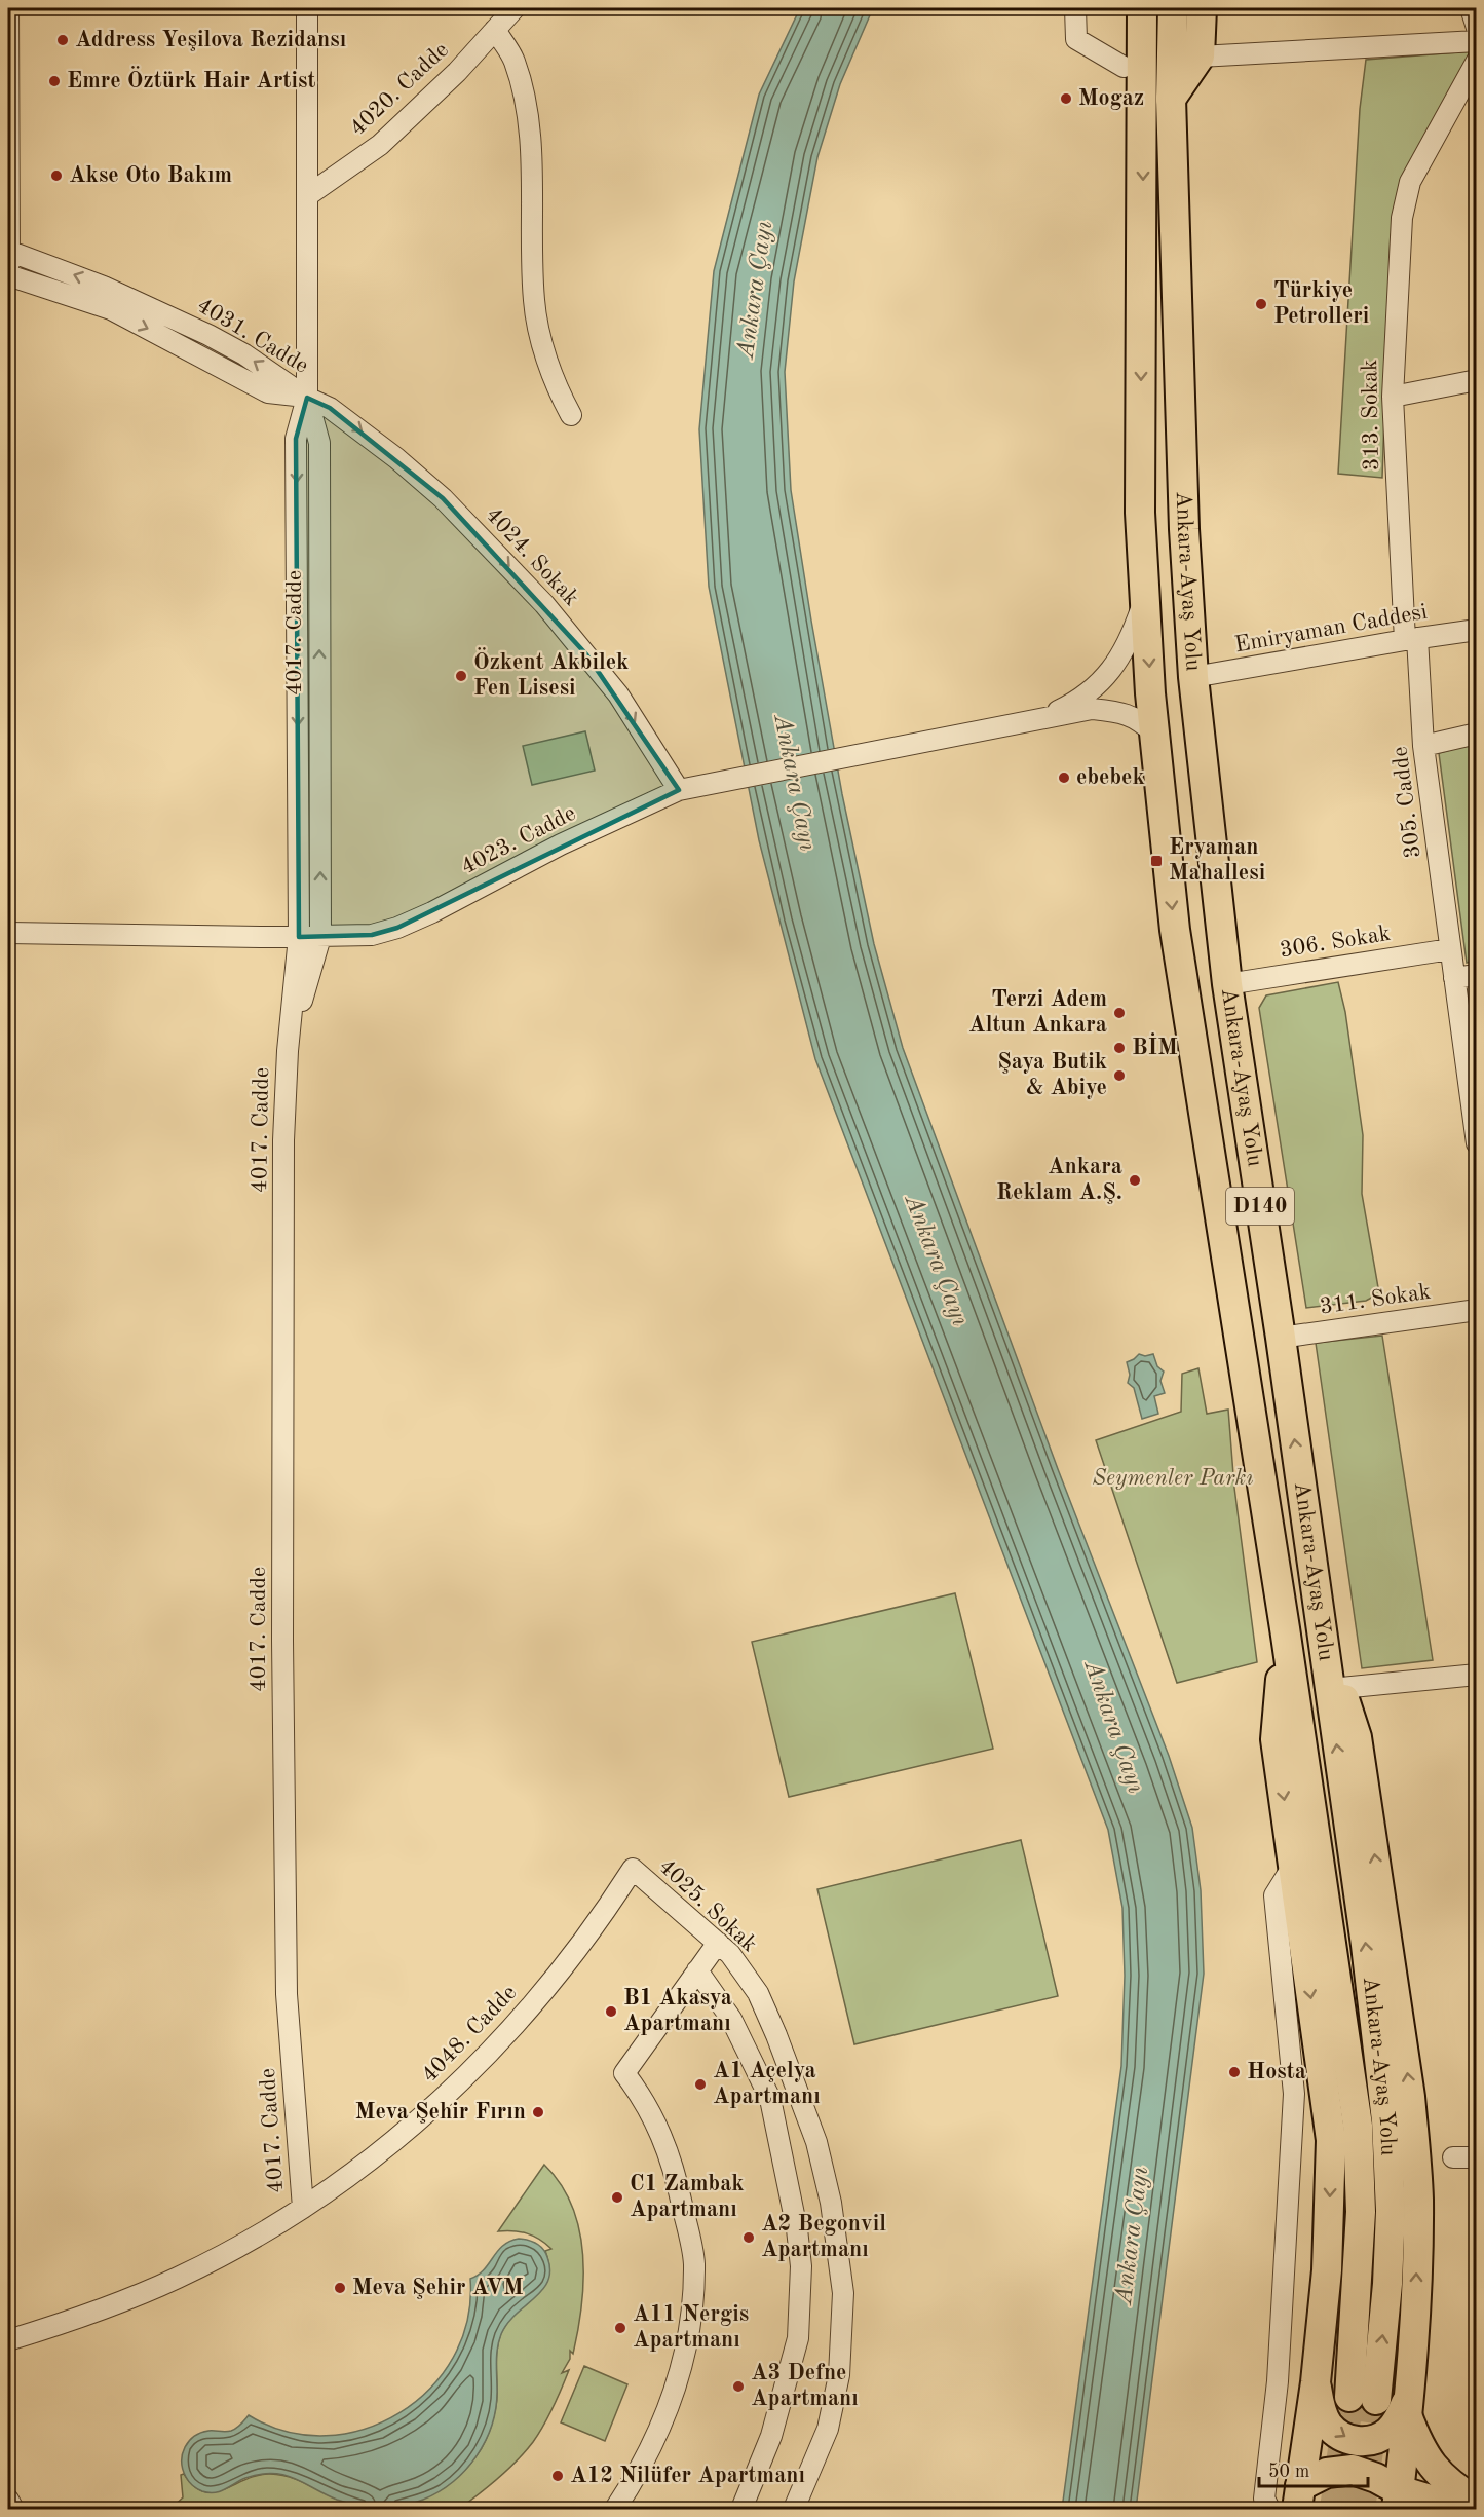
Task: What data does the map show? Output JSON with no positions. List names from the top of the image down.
{
  "streets": {
    "highway": ["Ankara-Ayaş Yolu", "D140"],
    "street": [
      "4020. Cadde",
      "4031. Cadde",
      "313. Sokak",
      "4024. Sokak",
      "Emiryaman Caddesi",
      "4017. Cadde",
      "305. Cadde",
      "4023. Cadde",
      "306. Sokak",
      "311. Sokak",
      "4025. Sokak",
      "4048. Cadde"
    ]
  },
  "crossings": [
    ["4020. Cadde", "4017. Cadde"],
    ["4031. Cadde", "4024. Sokak"],
    ["4031. Cadde", "4017. Cadde"],
    ["313. Sokak", "Emiryaman Caddesi"],
    ["313. Sokak", "305. Cadde"],
    ["4024. Sokak", "4017. Cadde"],
    ["4024. Sokak", "4023. Cadde"],
    ["Ankara-Ayaş Yolu", "Emiryaman Caddesi"],
    ["Ankara-Ayaş Yolu", "4023. Cadde"],
    ["Ankara-Ayaş Yolu", "306. Sokak"],
    ["Ankara-Ayaş Yolu", "311. Sokak"],
    ["Emiryaman Caddesi", "305. Cadde"],
    ["4017. Cadde", "4023. Cadde"],
    ["4017. Cadde", "4048. Cadde"],
    ["305. Cadde", "306. Sokak"],
    ["4025. Sokak", "4048. Cadde"]
  ],
  "one_way": ["4024. Sokak"],
  "water": ["Ankara Çayı"],
  "parks": ["Seymenler Parkı"],
  "places": {
    "other": [
      "Address Yeşilova Rezidansı",
      "Emre Öztürk Hair Artist",
      "Mogaz",
      "Akse Oto Bakım",
      "Türkiye Petrolleri",
      "Özkent Akbilek Fen Lisesi",
      "ebebek",
      "Terzi Adem Altun Ankara",
      "BİM",
      "Şaya Butik & Abiye",
      "Ankara Reklam A.Ş.",
      "B1 Akasya Apartmanı",
      "Hosta",
      "A1 Açelya Apartmanı",
      "Meva Şehir Fırın",
      "C1 Zambak Apartmanı",
      "A2 Begonvil Apartmanı",
      "Meva Şehir AVM",
      "A11 Nergis Apartmanı",
      "A3 Defne Apartmanı",
      "A12 Nilüfer Apartmanı"
    ],
    "transit": ["Eryaman Mahallesi"]
  },
  "scale_bar": "50 m"
}
